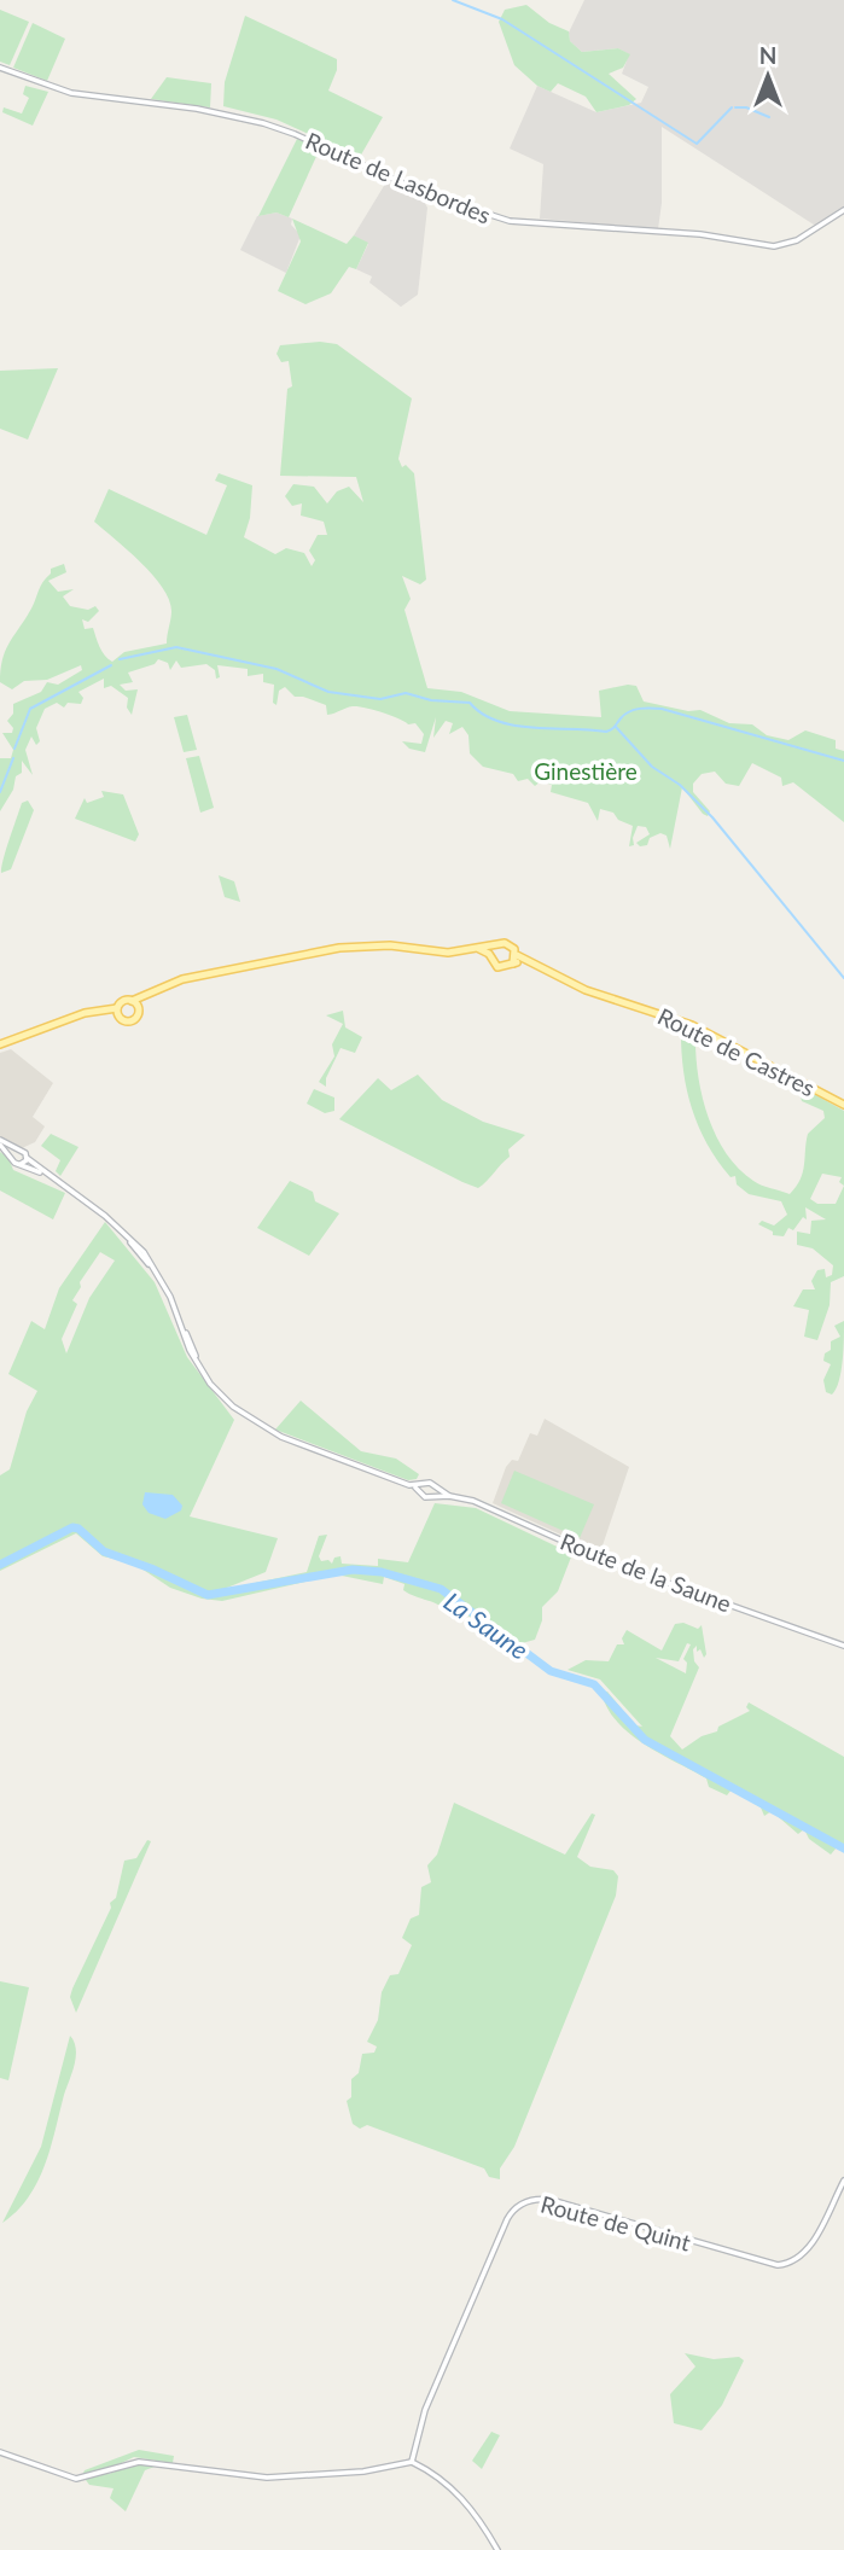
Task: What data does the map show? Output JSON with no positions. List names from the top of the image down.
{
  "streets": {
    "main road": ["Route de Castres"],
    "street": ["Route de Lasbordes", "Route de la Saune", "Route de Quint"]
  },
  "water": ["La Saune"],
  "parks": ["Ginestière"],
  "north": "top"
}
